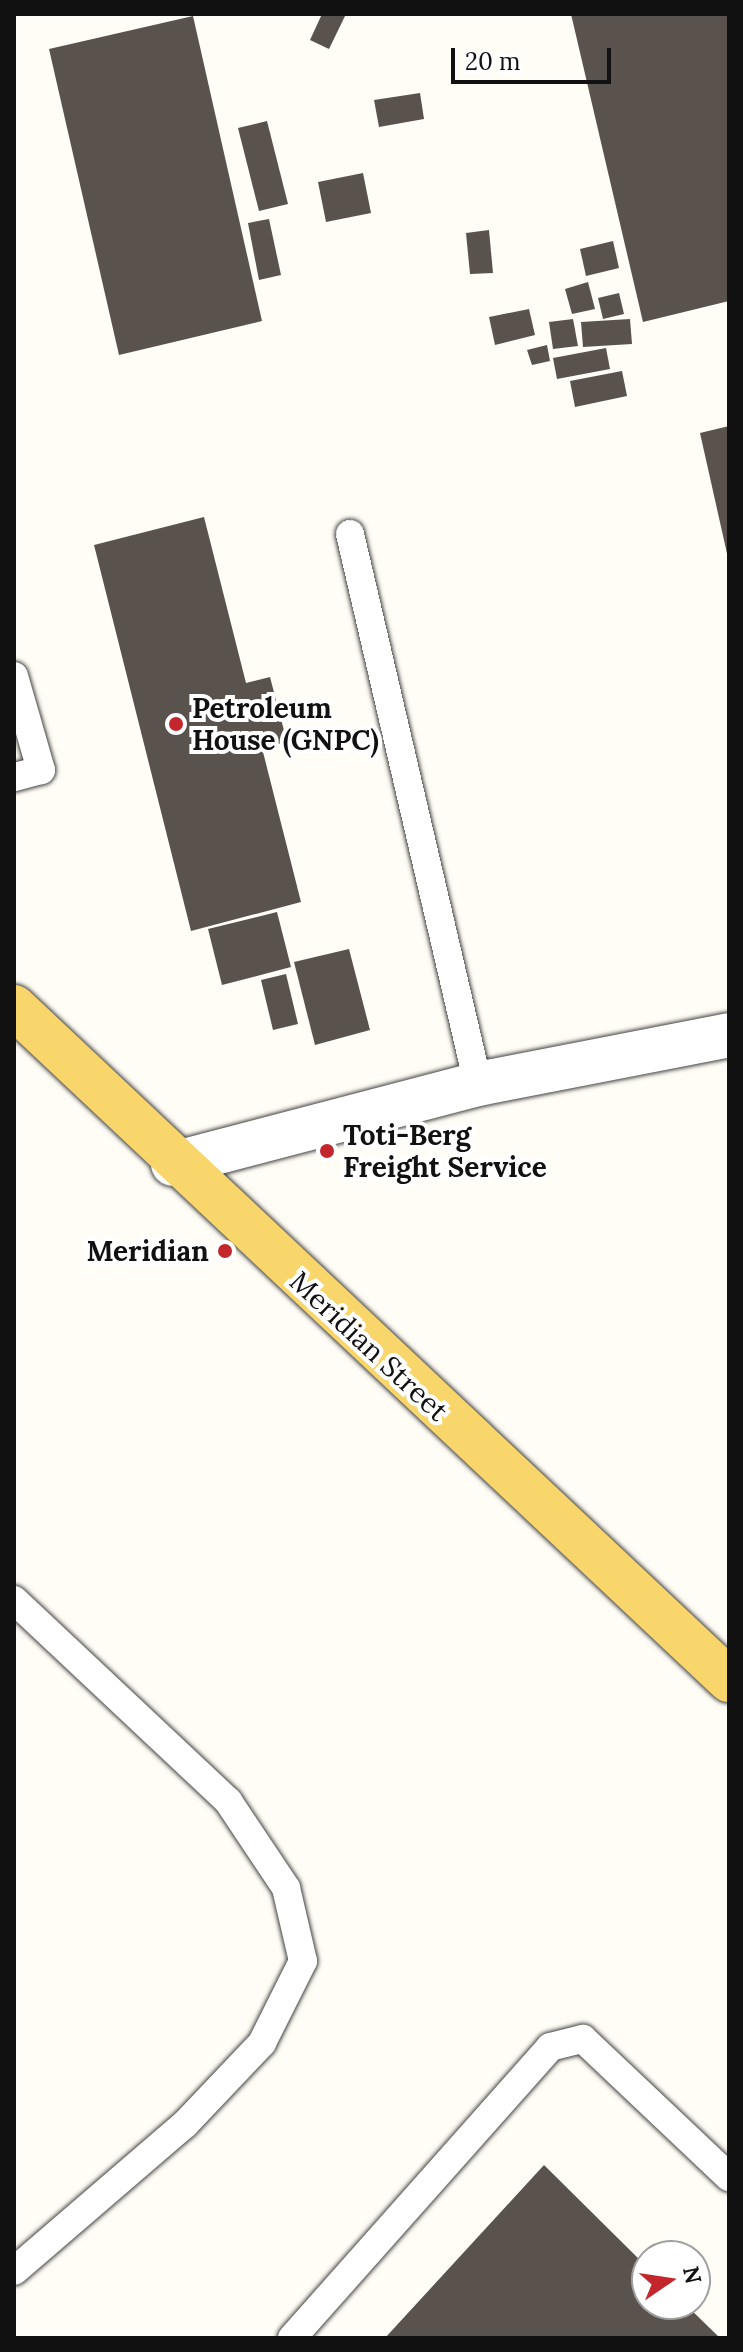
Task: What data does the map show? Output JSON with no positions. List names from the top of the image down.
{
  "streets": {
    "main road": ["Meridian Street"]
  },
  "places": ["Petroleum House (GNPC)", "Toti-Berg Freight Service", "Meridian"],
  "scale_bar": "20 m",
  "north": "right"
}
